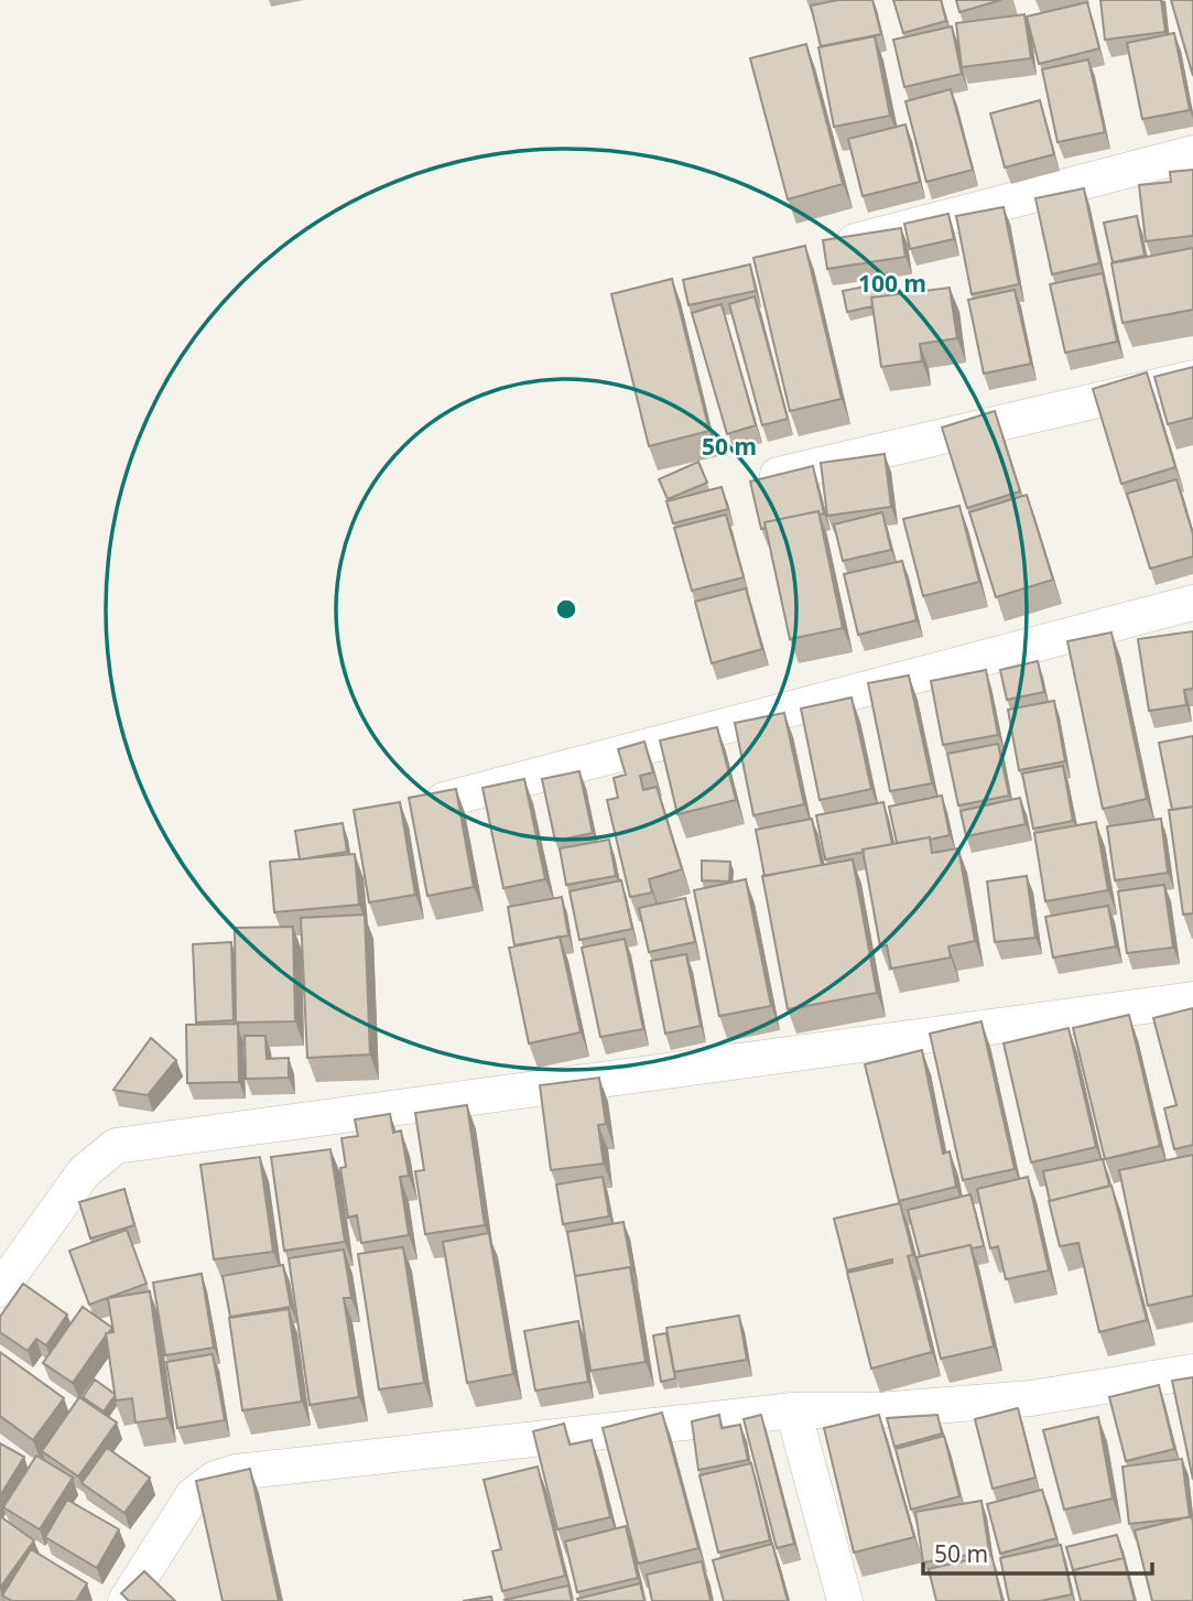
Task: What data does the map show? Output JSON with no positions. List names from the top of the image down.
{
  "scale_bar": "50 m",
  "rings": ["100 m", "50 m"]
}
